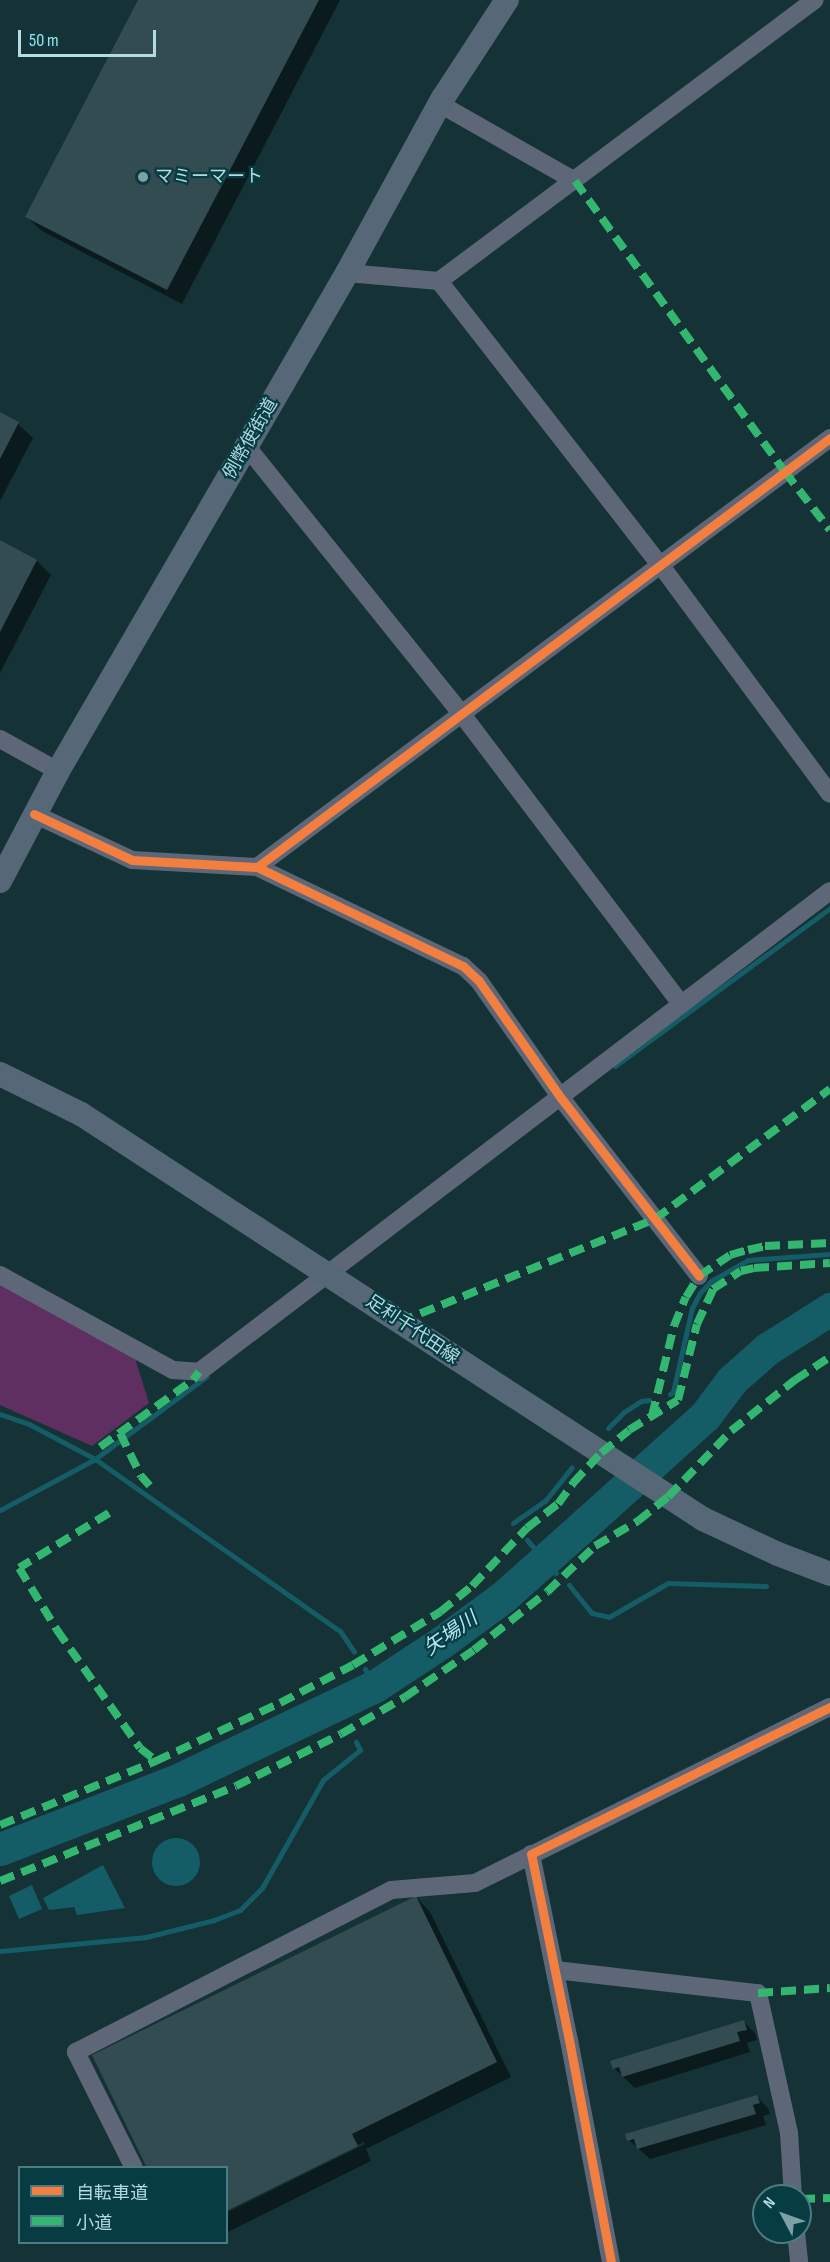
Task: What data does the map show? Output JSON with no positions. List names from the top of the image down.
{
  "streets": {
    "main road": ["例幣使街道", "足利千代田線"]
  },
  "water": ["矢場川"],
  "places": ["マミーマート"],
  "legend": ["自転車道", "小道"],
  "scale_bar": "50 m",
  "north": "top left"
}
